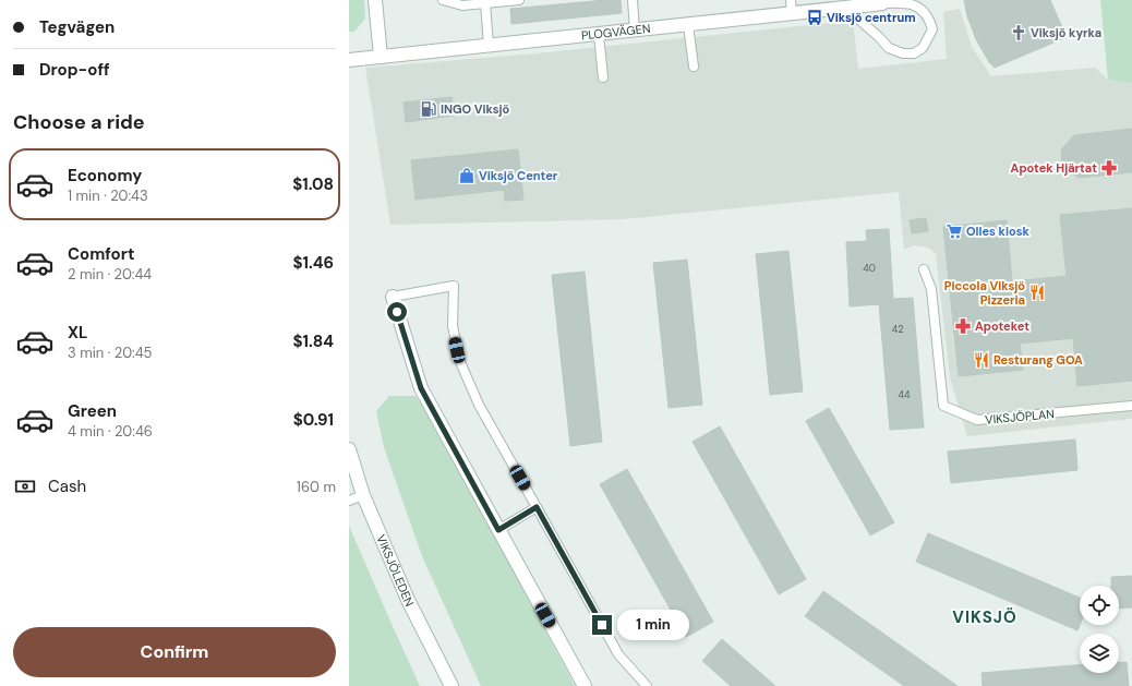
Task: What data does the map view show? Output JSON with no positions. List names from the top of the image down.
{
  "streets": {
    "street": ["PLOGVÄGEN", "VIKSJÖLEDEN"],
    "lane": ["VIKSJÖPLAN"]
  },
  "districts": ["VIKSJÖ"],
  "places": {
    "bus stop": ["Viksjö centrum"],
    "church": ["Viksjö kyrka"],
    "fuel station": ["INGO Viksjö"],
    "pharmacy": ["Apotek Hjärtat", "Apoteket"],
    "shop": ["Viksjö Center"],
    "supermarket": ["Olles kiosk"],
    "restaurant": ["Piccola Viksjö Pizzeria", "Resturang GOA"]
  },
  "house_numbers": ["40", "42", "44"],
  "page": {
    "banner": ["Tegvägen", "Drop-off"],
    "heading": "Choose a ride",
    "list": [
      {
        "name": "Economy",
        "note": "1 min · 20:43",
        "value": "$1.08"
      },
      {
        "name": "Comfort",
        "note": "2 min · 20:44",
        "value": "$1.46"
      },
      {
        "name": "XL",
        "note": "3 min · 20:45",
        "value": "$1.84"
      },
      {
        "name": "Green",
        "note": "4 min · 20:46",
        "value": "$0.91"
      }
    ],
    "pay": ["Cash", "160 m"],
    "bubble": "1 min",
    "buttons": "Confirm"
  }
}
